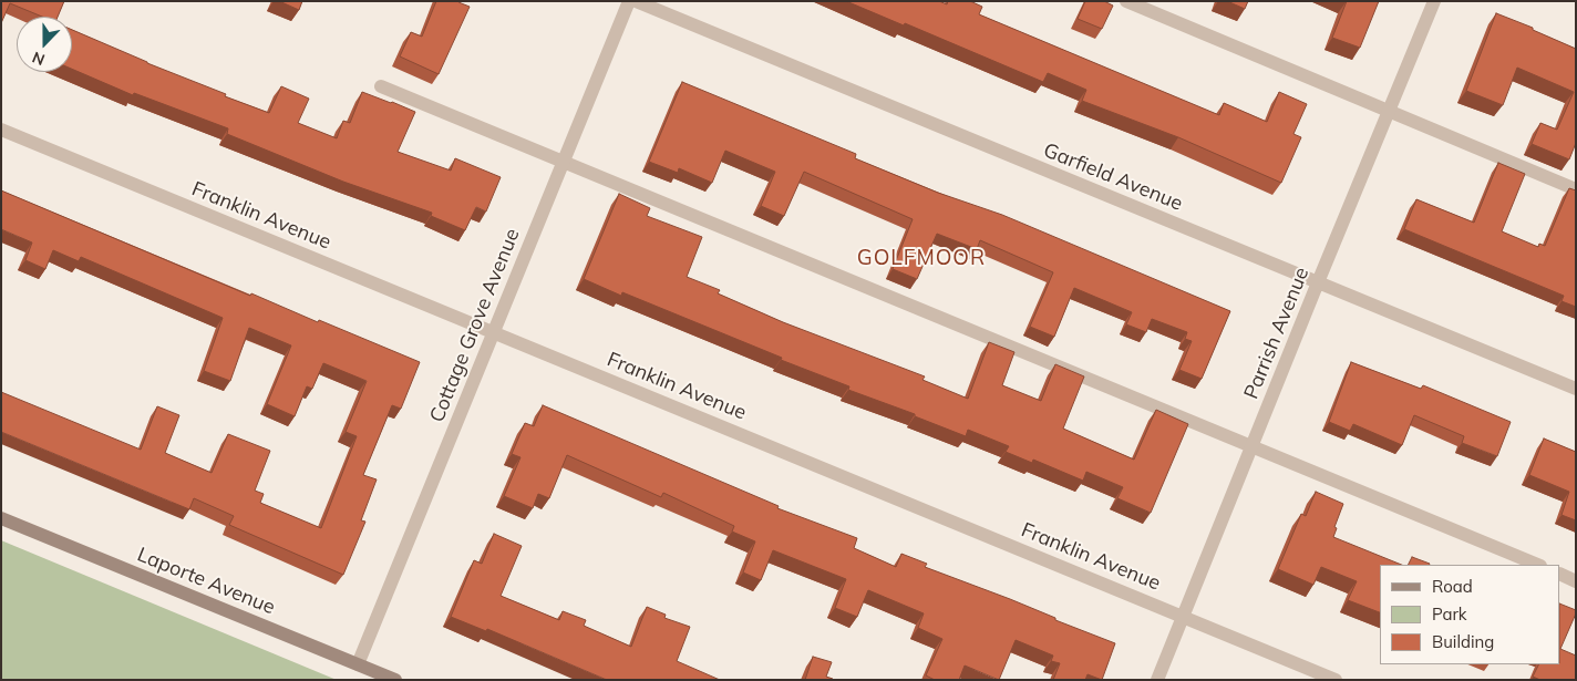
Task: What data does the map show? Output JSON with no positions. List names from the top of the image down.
{
  "streets": {
    "street": [
      "Garfield Avenue",
      "Franklin Avenue",
      "Cottage Grove Avenue",
      "Parrish Avenue",
      "Laporte Avenue"
    ]
  },
  "crossings": [
    ["Garfield Avenue", "Parrish Avenue"],
    ["Franklin Avenue", "Cottage Grove Avenue"],
    ["Franklin Avenue", "Parrish Avenue"],
    ["Cottage Grove Avenue", "Laporte Avenue"]
  ],
  "districts": ["GOLFMOOR"],
  "legend": ["Road", "Park", "Building"],
  "north": "bottom"
}
